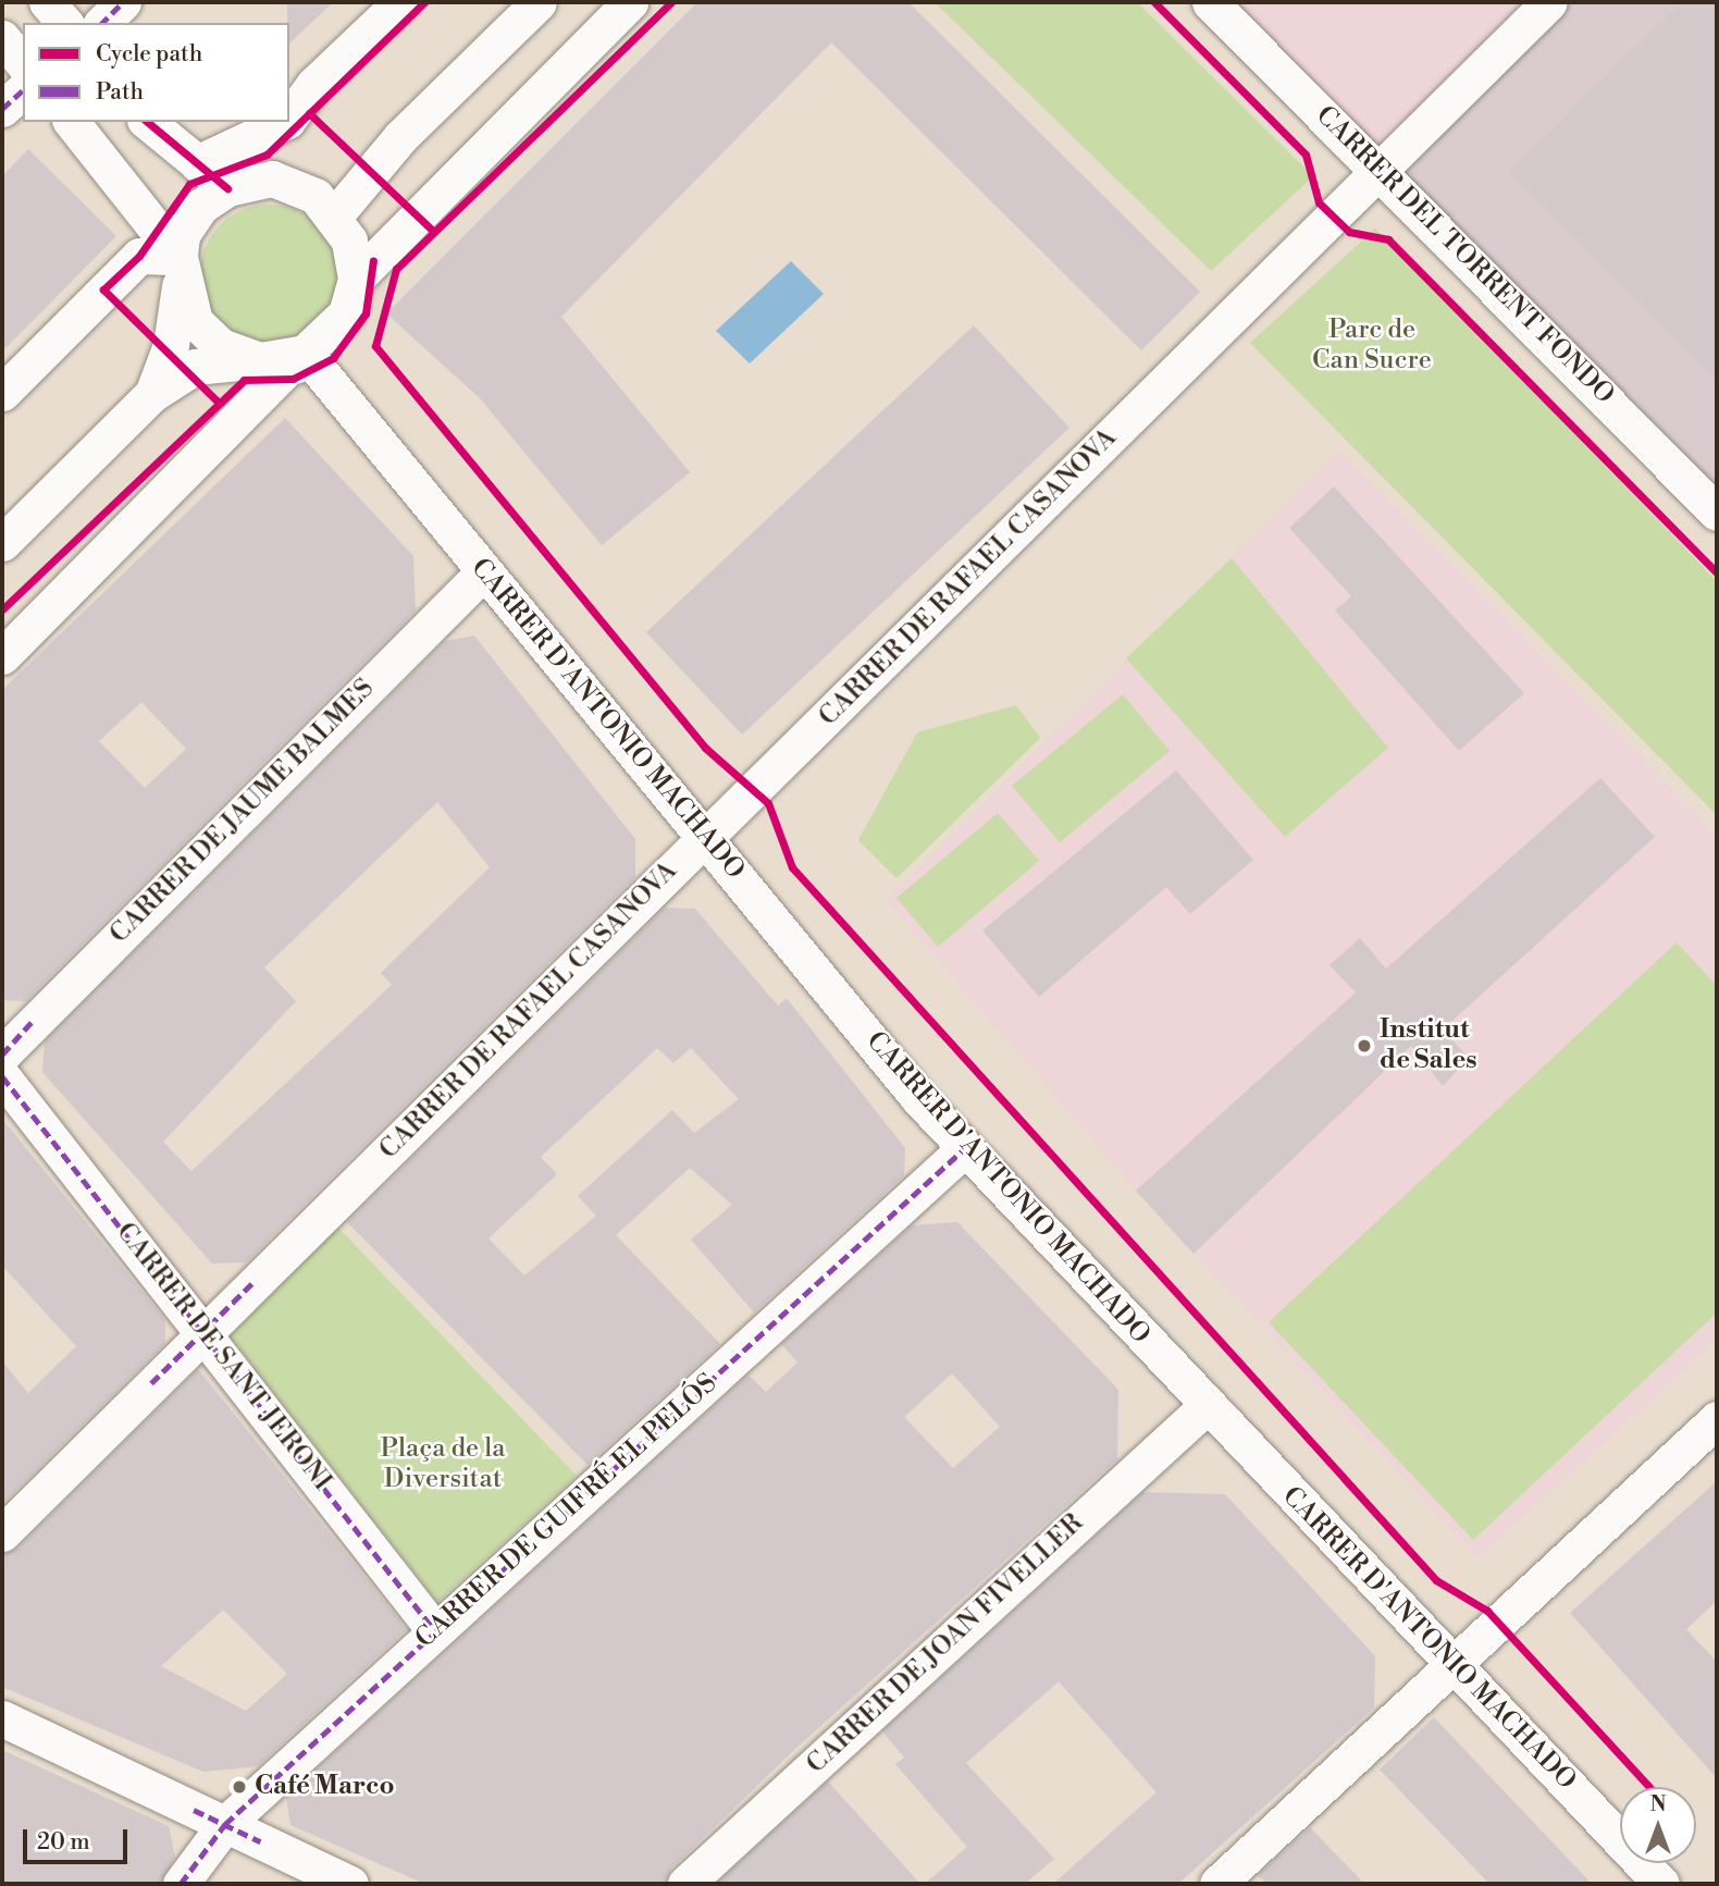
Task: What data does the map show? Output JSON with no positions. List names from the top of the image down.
{
  "streets": {
    "street": [
      "CARRER DEL TORRENT FONDO",
      "CARRER DE RAFAEL CASANOVA",
      "CARRER D'ANTONIO MACHADO",
      "CARRER DE JAUME BALMES",
      "CARRER DE SANT JERONI",
      "CARRER DE GUIFRÉ EL PELÓS",
      "CARRER DE JOAN FIVELLER"
    ]
  },
  "crossings": [
    ["CARRER DEL TORRENT FONDO", "CARRER DE RAFAEL CASANOVA"],
    ["CARRER DE RAFAEL CASANOVA", "CARRER D'ANTONIO MACHADO"],
    ["CARRER DE RAFAEL CASANOVA", "CARRER DE SANT JERONI"],
    ["CARRER D'ANTONIO MACHADO", "CARRER DE JAUME BALMES"],
    ["CARRER D'ANTONIO MACHADO", "CARRER DE GUIFRÉ EL PELÓS"],
    ["CARRER D'ANTONIO MACHADO", "CARRER DE JOAN FIVELLER"],
    ["CARRER DE JAUME BALMES", "CARRER DE SANT JERONI"],
    ["CARRER DE SANT JERONI", "CARRER DE GUIFRÉ EL PELÓS"]
  ],
  "parks": ["Parc de Can Sucre", "Plaça de la Diversitat"],
  "places": ["Institut de Sales", "Café Marco"],
  "legend": ["Cycle path", "Path"],
  "scale_bar": "20 m",
  "north": "top"
}
